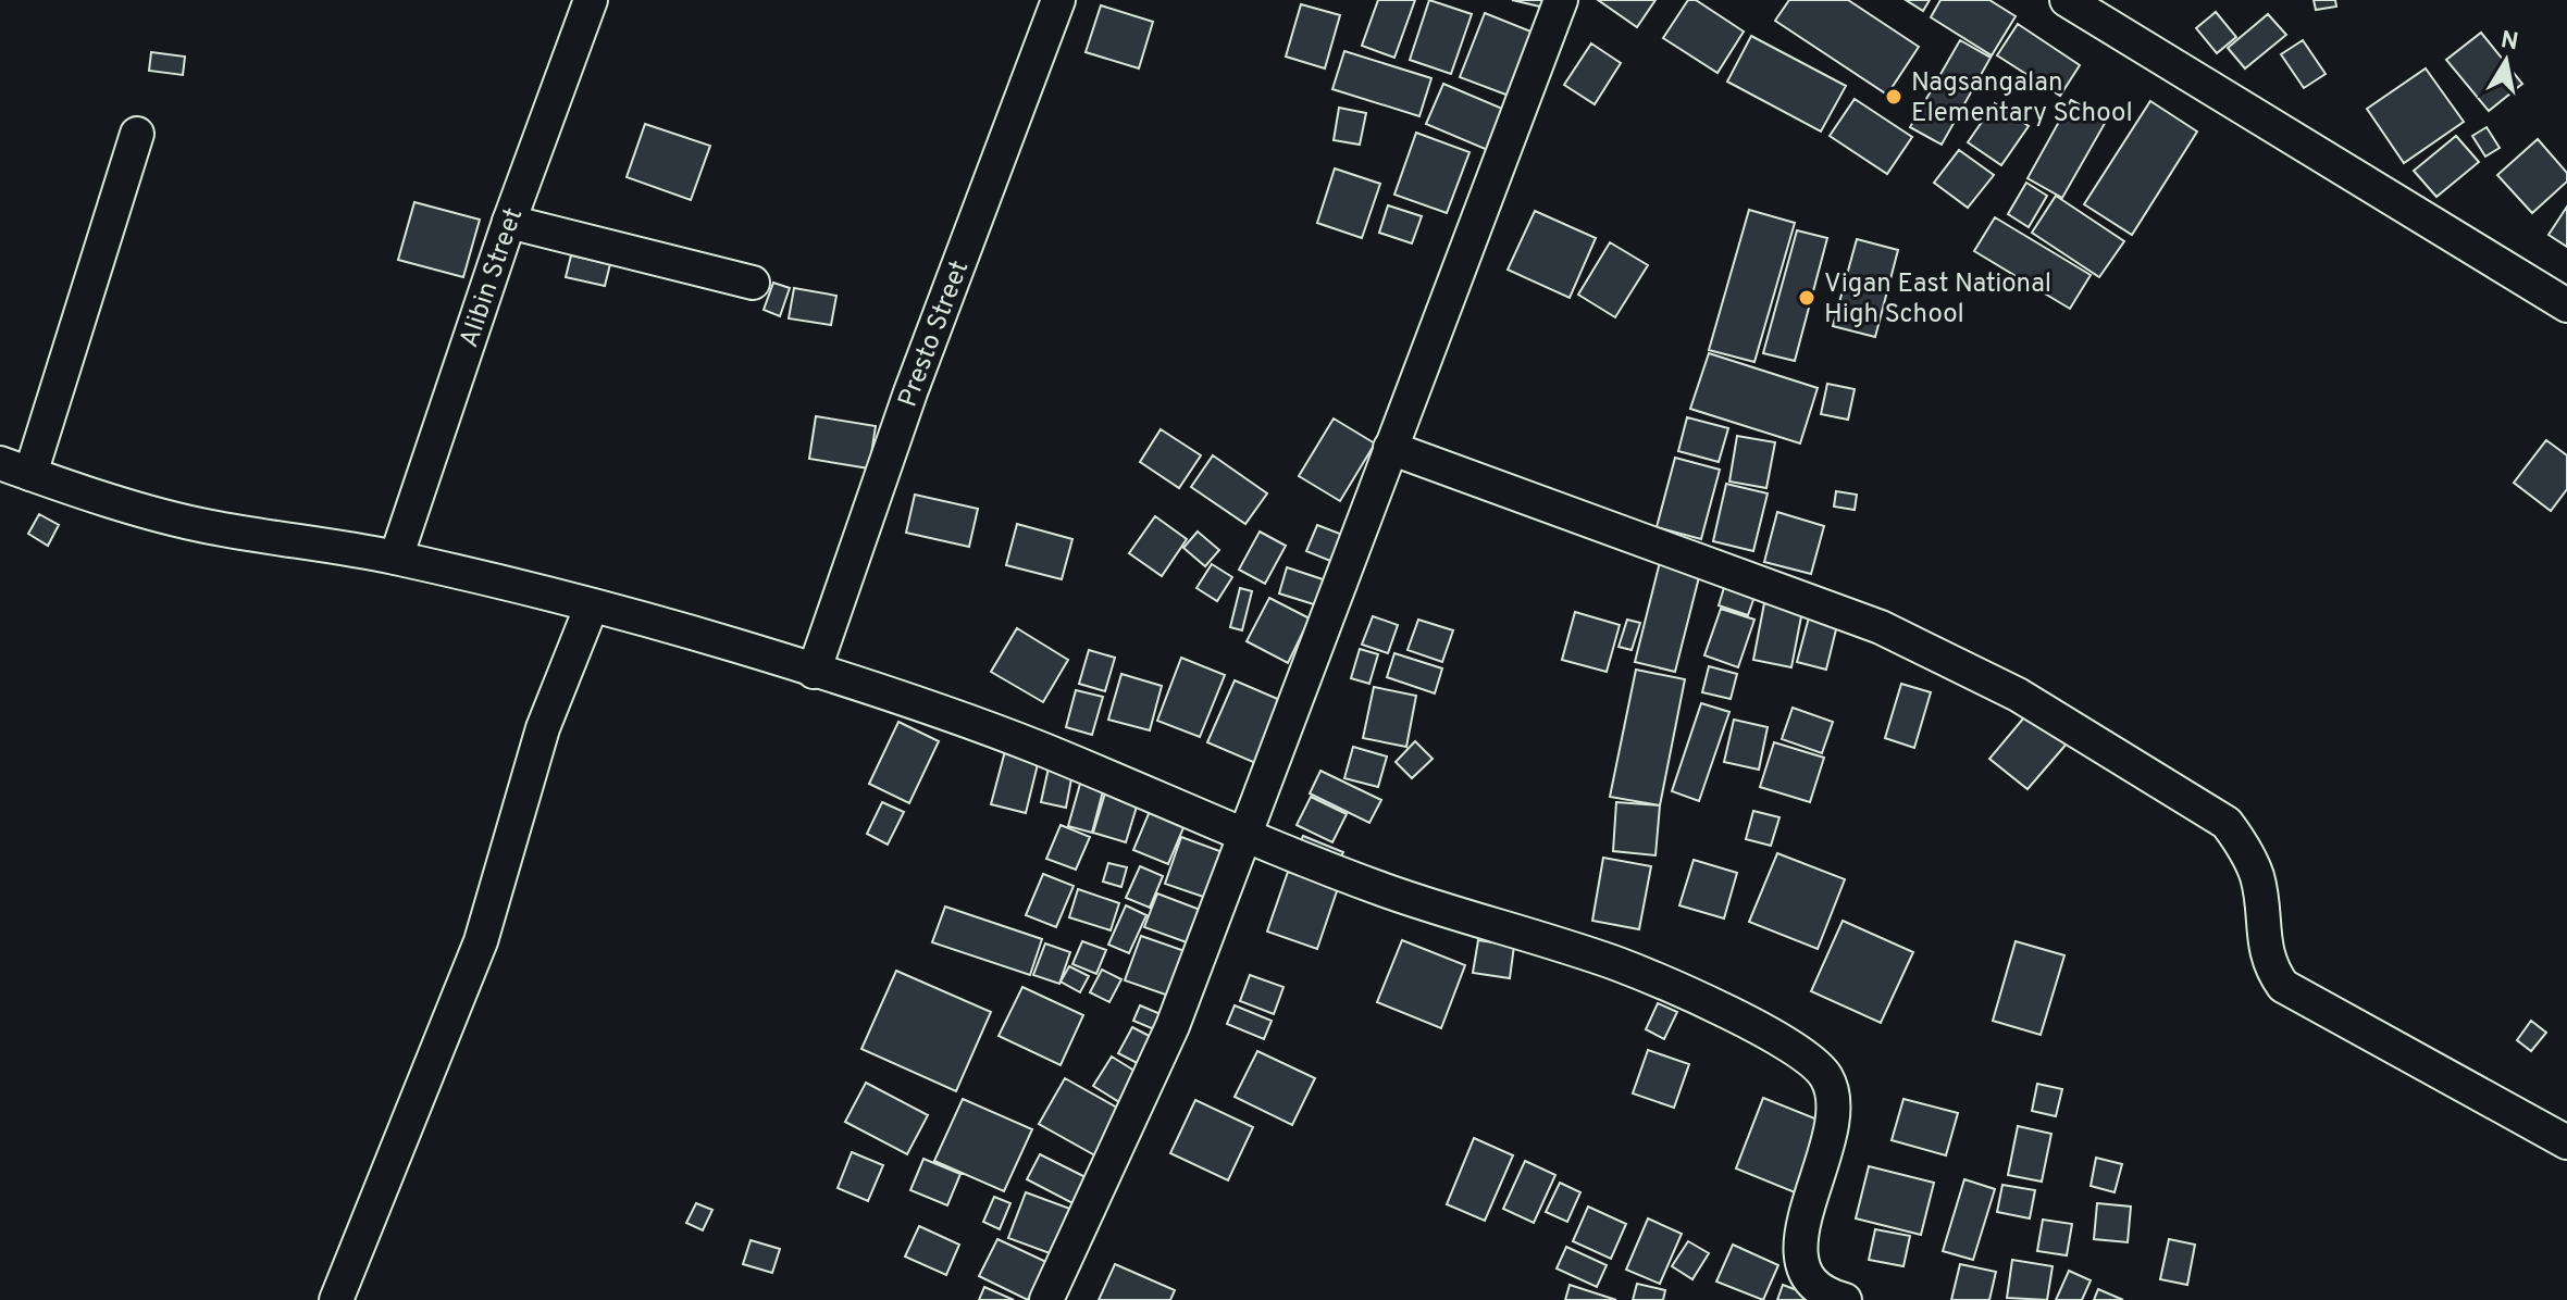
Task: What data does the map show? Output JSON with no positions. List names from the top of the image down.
{
  "streets": {
    "street": ["Alibin Street", "Presto Street"]
  },
  "places": ["Nagsangalan Elementary School", "Vigan East National High School"],
  "north": "top"
}
